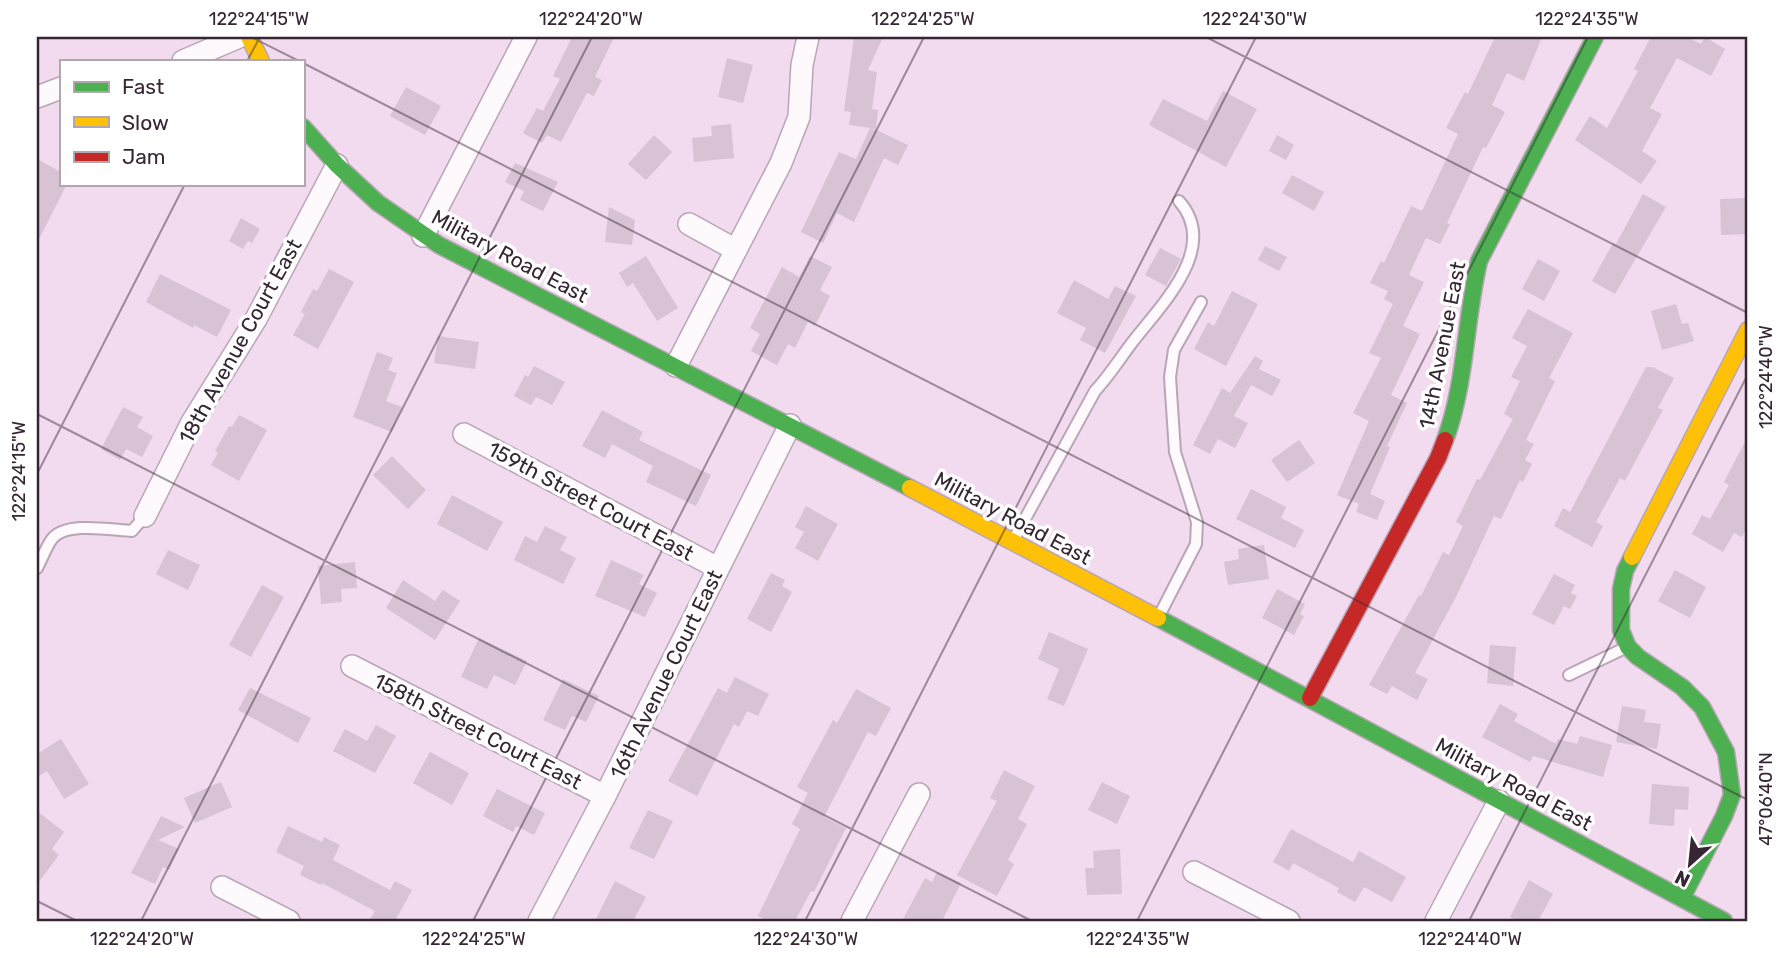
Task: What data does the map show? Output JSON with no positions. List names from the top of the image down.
{
  "streets": {
    "street": [
      "Military Road East",
      "18th Avenue Court East",
      "14th Avenue East",
      "159th Street Court East",
      "16th Avenue Court East",
      "158th Street Court East"
    ]
  },
  "crossings": [
    ["Military Road East", "18th Avenue Court East"],
    ["Military Road East", "14th Avenue East"],
    ["Military Road East", "16th Avenue Court East"],
    ["159th Street Court East", "16th Avenue Court East"],
    ["16th Avenue Court East", "158th Street Court East"]
  ],
  "legend": ["Fast", "Slow", "Jam"],
  "north": "bottom left",
  "coordinates": [
    "122°24'15\"W",
    "122°24'20\"W",
    "122°24'25\"W",
    "122°24'30\"W",
    "122°24'35\"W",
    "122°24'40\"W",
    "47°06'40\"N"
  ]
}
